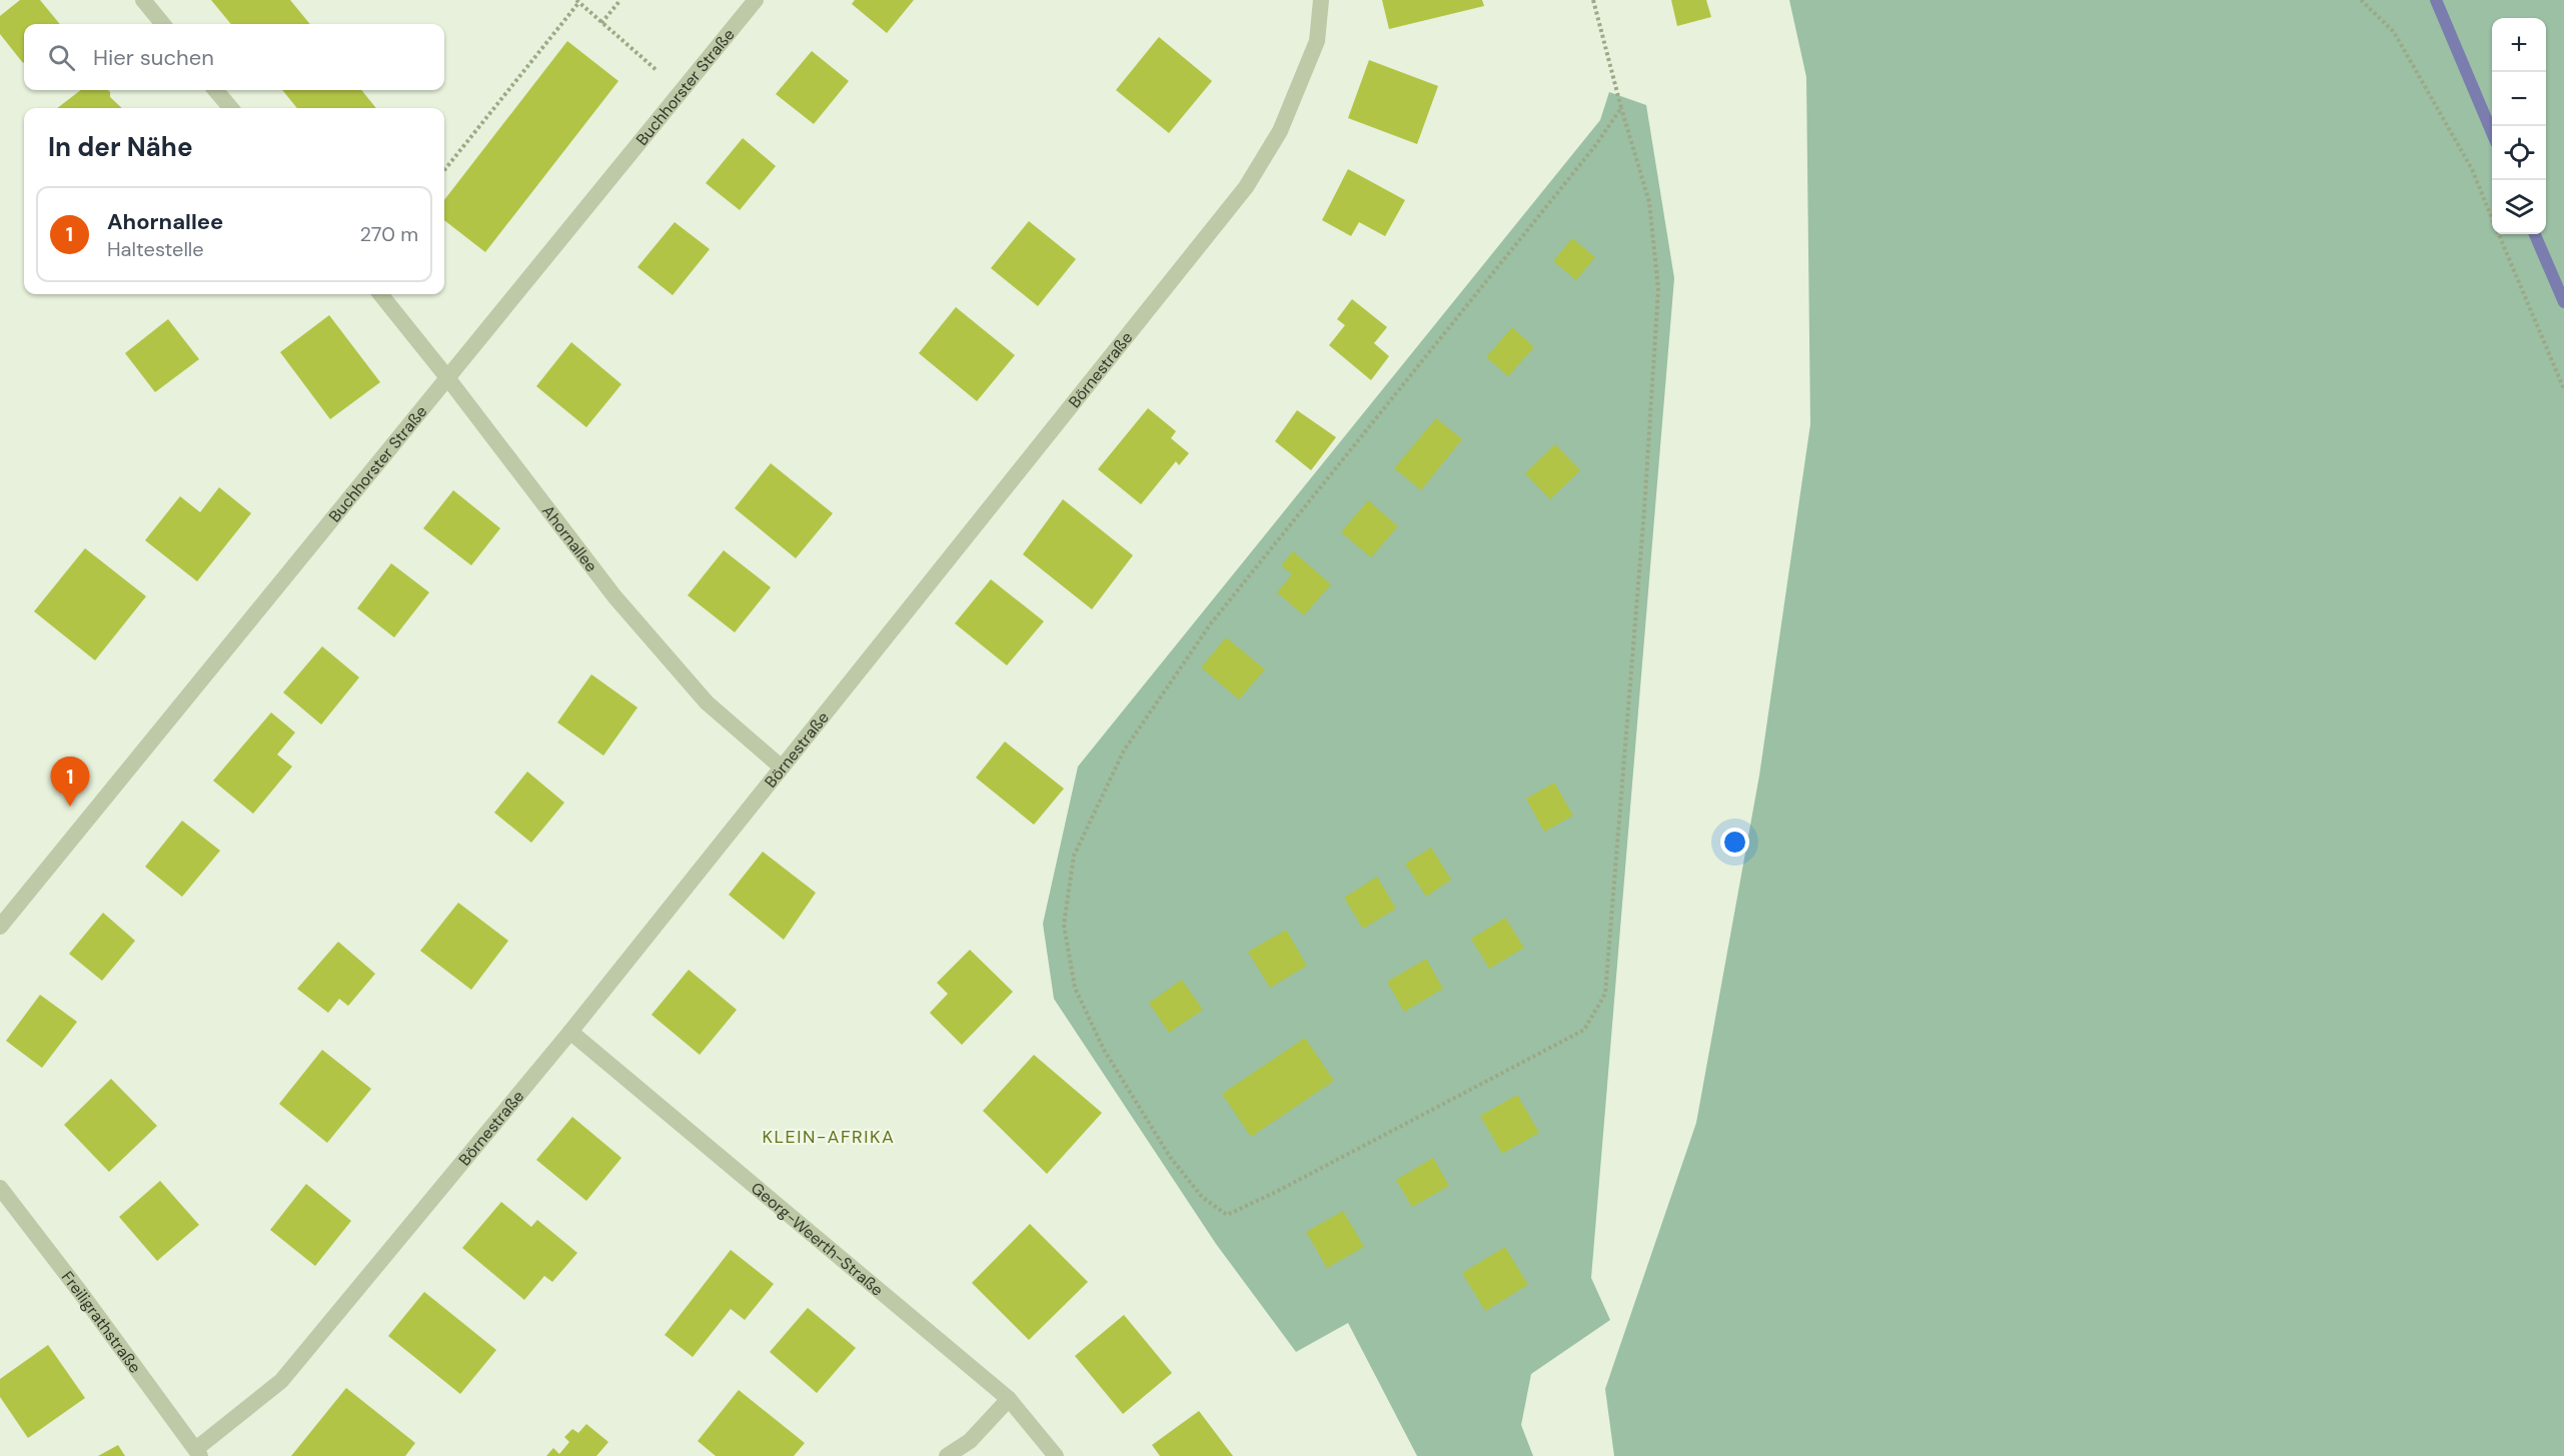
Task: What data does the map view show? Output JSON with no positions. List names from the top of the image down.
{
  "streets": {
    "street": [
      "Buchhorster Straße",
      "Börnestraße",
      "Ahornallee",
      "Georg-Weerth-Straße",
      "Freiligrathstraße"
    ]
  },
  "crossings": [
    ["Buchhorster Straße", "Ahornallee"],
    ["Börnestraße", "Ahornallee"],
    ["Börnestraße", "Georg-Weerth-Straße"],
    ["Börnestraße", "Freiligrathstraße"]
  ],
  "districts": ["KLEIN-AFRIKA"],
  "page": {
    "map_buttons": ["+", "−"],
    "search": "Hier suchen",
    "heading": "In der Nähe",
    "list": [
      {
        "mark": "1",
        "name": "Ahornallee",
        "note": "Haltestelle",
        "value": "270 m"
      }
    ],
    "pins": "1"
  }
}
